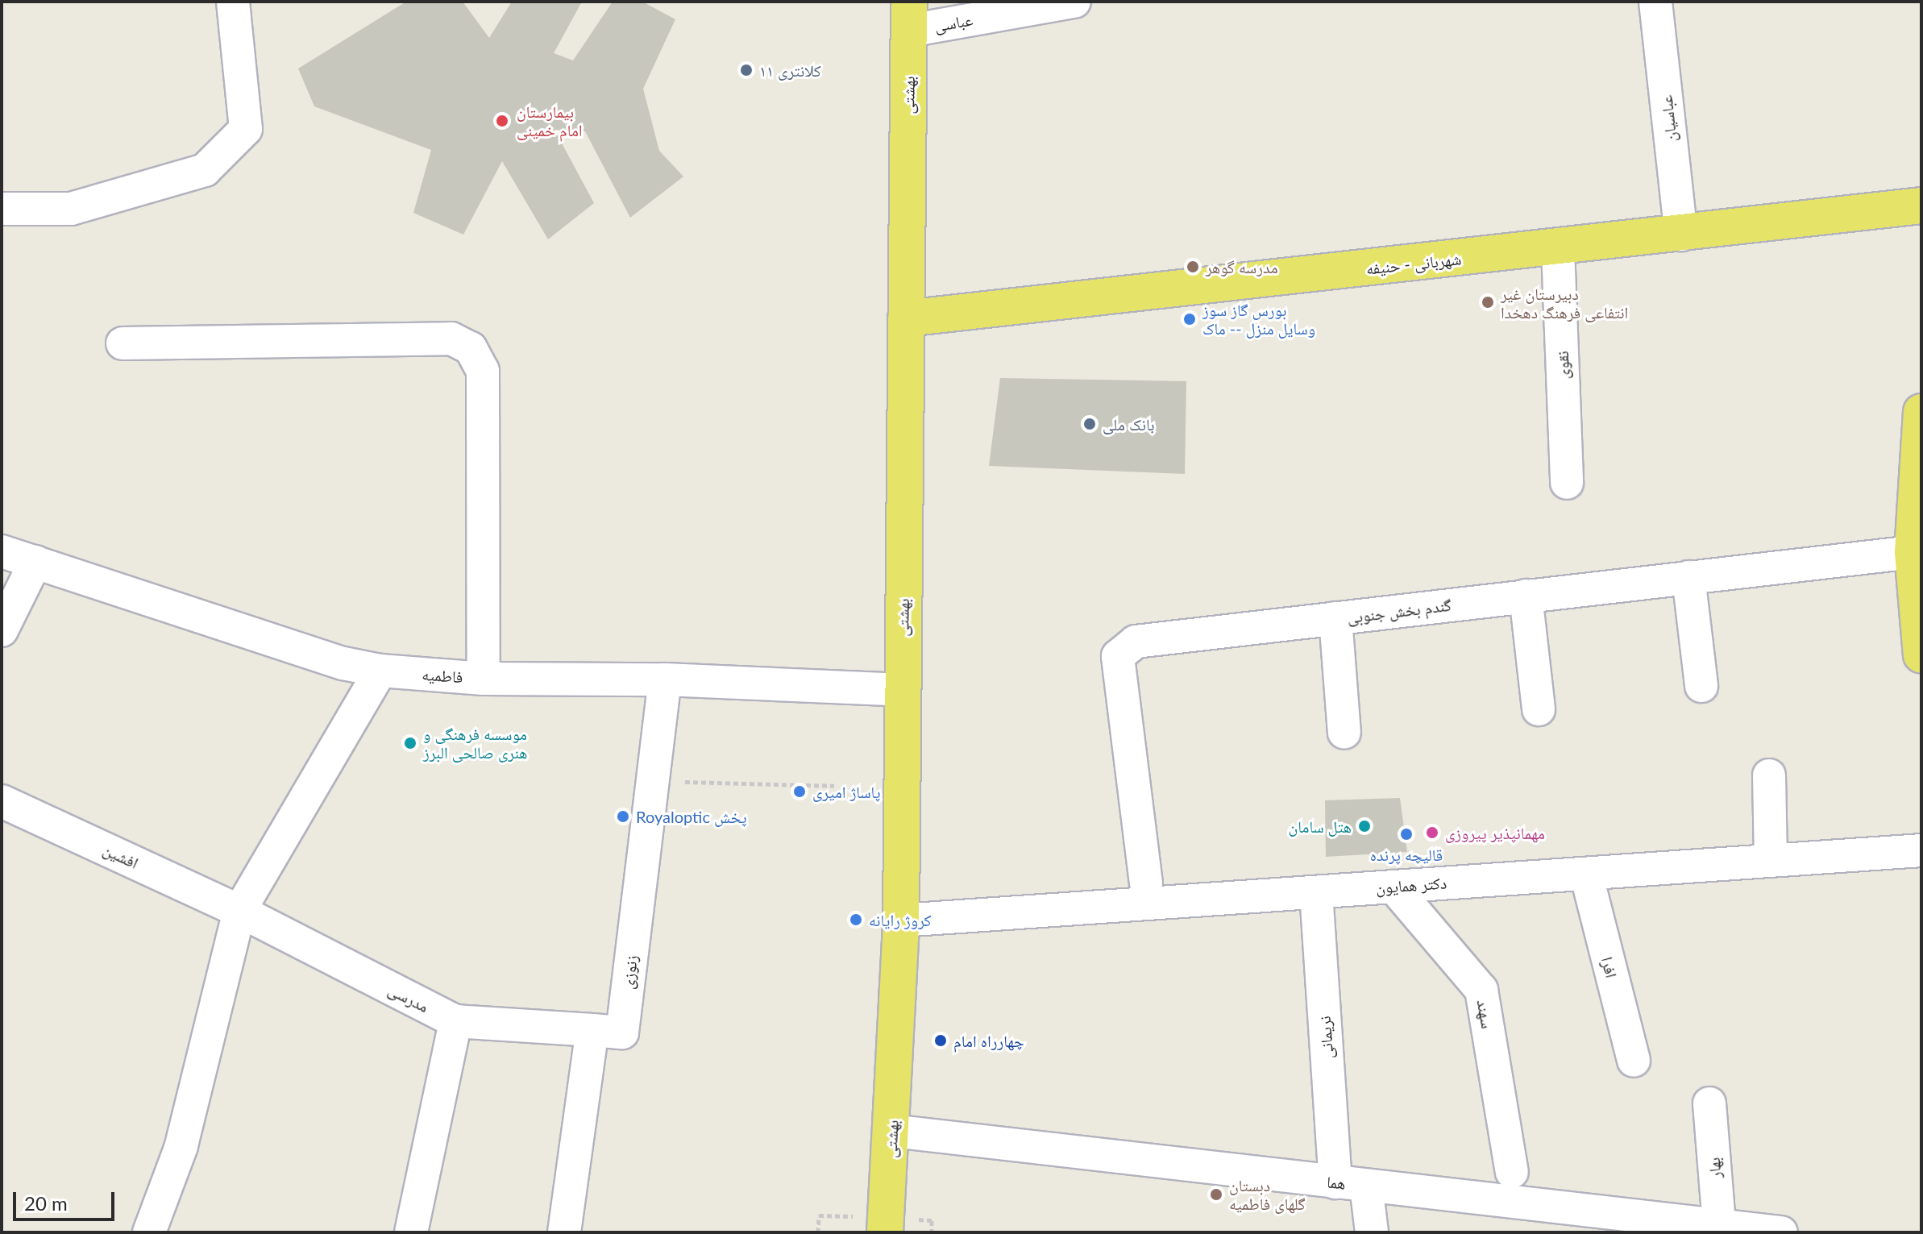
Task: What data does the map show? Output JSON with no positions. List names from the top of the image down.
{
  "streets": {
    "main road": ["بهشتی", "شهربانی - حنیفه"],
    "street": [
      "عباسی",
      "عباسیان",
      "نقوی",
      "گندم بخش جنوبی",
      "فاطمیه",
      "افشین",
      "دکتر همایون",
      "افرا",
      "زنوزی",
      "مدرسی",
      "سهند",
      "نریمانی",
      "بهار",
      "هما"
    ]
  },
  "crossings": [
    ["عباسی", "بهشتی"],
    ["بهشتی", "شهربانی - حنیفه"],
    ["بهشتی", "فاطمیه"],
    ["بهشتی", "دکتر همایون"],
    ["بهشتی", "هما"],
    ["عباسیان", "شهربانی - حنیفه"],
    ["شهربانی - حنیفه", "نقوی"],
    ["فاطمیه", "زنوزی"],
    ["افشین", "مدرسی"],
    ["دکتر همایون", "افرا"],
    ["دکتر همایون", "سهند"],
    ["دکتر همایون", "نریمانی"],
    ["زنوزی", "مدرسی"],
    ["نریمانی", "هما"],
    ["بهار", "هما"]
  ],
  "places": [
    "کلانتری ۱۱",
    "بیمارستان امام خمینی",
    "مدرسه گوهر",
    "دبیرستان غیر انتفاعی فرهنگ دهخدا",
    "بورس گاز سوز وسایل منزل -- ماک",
    "بانک ملی",
    "موسسه فرهنگی و هنری صالحی البرز",
    "پاساژ امیری",
    "Royaloptic پخش",
    "هتل سامان",
    "مهمانپذیر پیروزی",
    "قالیچه پرنده",
    "کروژ رایانه",
    "چهارراه امام",
    "دبستان گلهای فاطمیه"
  ],
  "scale_bar": "20 m"
}
